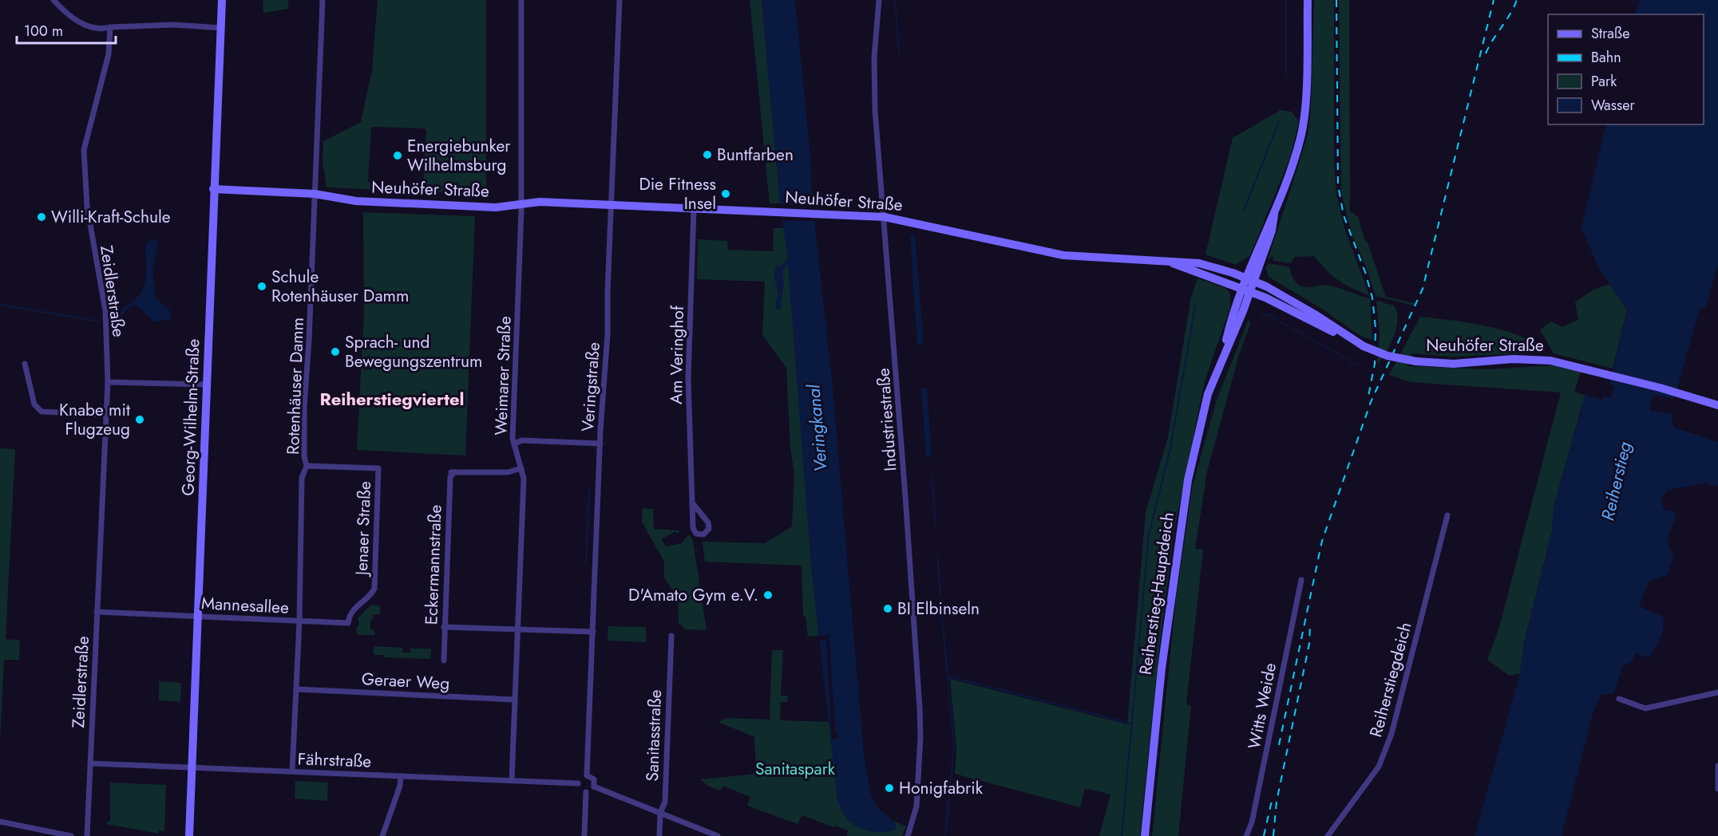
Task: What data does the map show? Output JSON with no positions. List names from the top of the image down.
{
  "streets": {
    "street": [
      "Neuhöfer Straße",
      "Zeidlerstraße",
      "Am Veringhof",
      "Weimarer Straße",
      "Rotenhäuser Damm",
      "Veringstraße",
      "Georg-Wilhelm-Straße",
      "Industriestraße",
      "Jenaer Straße",
      "Eckermannstraße",
      "Reiherstieg-Hauptdeich",
      "Mannesallee",
      "Reiherstiegdeich",
      "Geraer Weg",
      "Witts Weide",
      "Sanitasstraße",
      "Fährstraße"
    ]
  },
  "crossings": [
    ["Neuhöfer Straße", "Am Veringhof"],
    ["Neuhöfer Straße", "Weimarer Straße"],
    ["Neuhöfer Straße", "Rotenhäuser Damm"],
    ["Neuhöfer Straße", "Veringstraße"],
    ["Neuhöfer Straße", "Georg-Wilhelm-Straße"],
    ["Neuhöfer Straße", "Industriestraße"],
    ["Neuhöfer Straße", "Reiherstieg-Hauptdeich"],
    ["Zeidlerstraße", "Mannesallee"],
    ["Zeidlerstraße", "Fährstraße"],
    ["Weimarer Straße", "Eckermannstraße"],
    ["Weimarer Straße", "Geraer Weg"],
    ["Weimarer Straße", "Fährstraße"],
    ["Rotenhäuser Damm", "Jenaer Straße"],
    ["Rotenhäuser Damm", "Mannesallee"],
    ["Rotenhäuser Damm", "Geraer Weg"],
    ["Rotenhäuser Damm", "Fährstraße"],
    ["Veringstraße", "Fährstraße"],
    ["Georg-Wilhelm-Straße", "Mannesallee"],
    ["Georg-Wilhelm-Straße", "Fährstraße"],
    ["Jenaer Straße", "Mannesallee"]
  ],
  "districts": ["Reiherstiegviertel"],
  "water": ["Veringkanal", "Reiherstieg"],
  "parks": ["Sanitaspark"],
  "places": [
    "Buntfarben",
    "Energiebunker Wilhelmsburg",
    "Die Fitness Insel",
    "Willi-Kraft-Schule",
    "Schule Rotenhäuser Damm",
    "Sprach- und Bewegungszentrum",
    "Knabe mit Flugzeug",
    "D'Amato Gym e.V.",
    "BI Elbinseln",
    "Honigfabrik"
  ],
  "legend": [
    "Straße",
    "Bahn",
    "Park",
    "Wasser"
  ],
  "scale_bar": "100 m"
}
